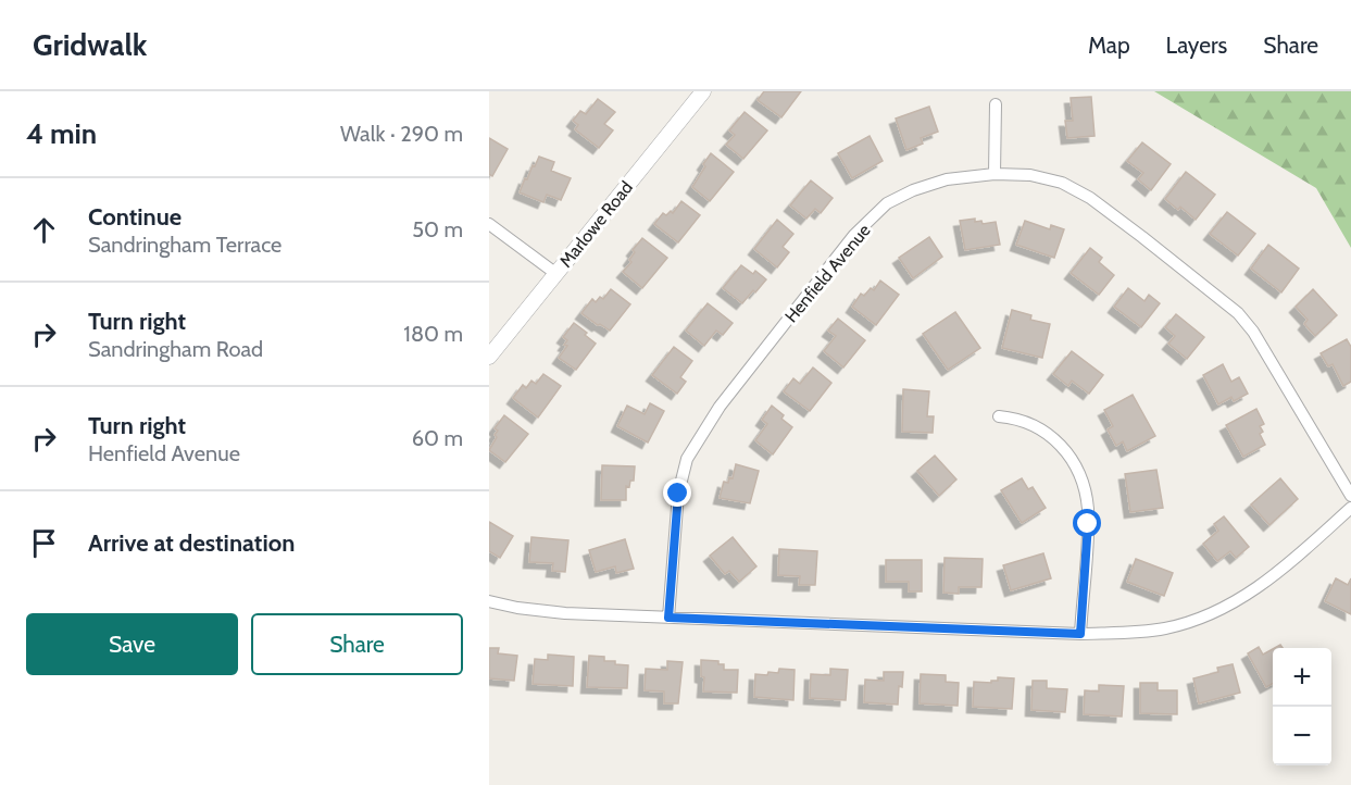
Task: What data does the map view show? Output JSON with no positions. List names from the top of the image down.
{
  "streets": {
    "street": ["Marlowe Road", "Henfield Avenue"]
  },
  "page": {
    "header": "Gridwalk",
    "nav": ["Map", "Layers", "Share"],
    "heading": ["4 min", "Walk · 290 m"],
    "list": [
      ["Continue", "Sandringham Terrace", "50 m"],
      ["Turn right", "Sandringham Road", "180 m"],
      ["Turn right", "Henfield Avenue", "60 m"],
      "Arrive at destination"
    ],
    "buttons": ["Save", "Share"],
    "map_buttons": ["+", "−"]
  }
}
